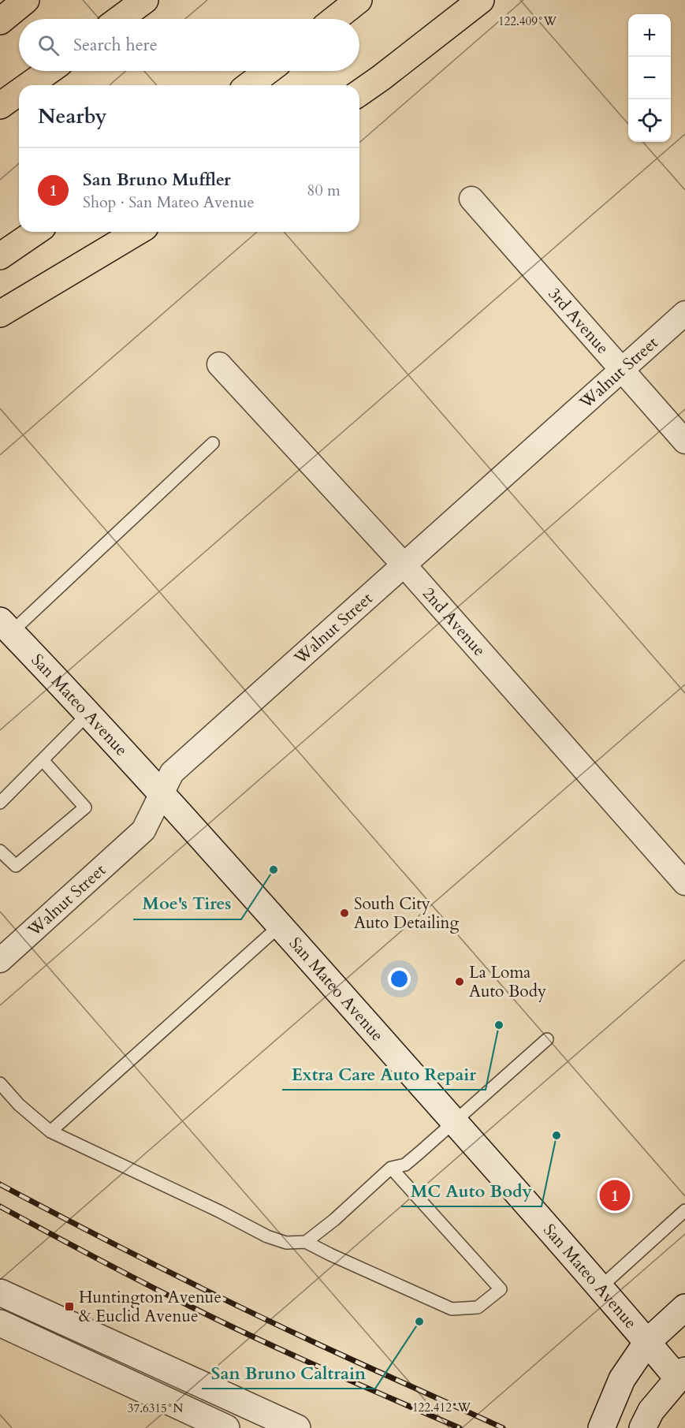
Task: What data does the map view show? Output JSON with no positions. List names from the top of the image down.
{
  "streets": {
    "main road": ["San Mateo Avenue"],
    "street": ["3rd Avenue", "Walnut Street", "2nd Avenue"]
  },
  "crossings": [
    ["3rd Avenue", "Walnut Street"],
    ["Walnut Street", "2nd Avenue"],
    ["Walnut Street", "San Mateo Avenue"]
  ],
  "places": {
    "other": [
      "Moe's Tires",
      "South City Auto Detailing",
      "La Loma Auto Body",
      "Extra Care Auto Repair",
      "MC Auto Body",
      "San Bruno Caltrain"
    ],
    "transit": ["Huntington Avenue & Euclid Avenue"]
  },
  "page": {
    "map_buttons": ["+", "−"],
    "search": "Search here",
    "heading": "Nearby",
    "list": [
      {
        "mark": "1",
        "name": "San Bruno Muffler",
        "note": "Shop · San Mateo Avenue",
        "value": "80 m"
      }
    ],
    "pins": "1"
  },
  "coordinates": ["122.409°W", "122.412°W", "37.6315°N"]
}
